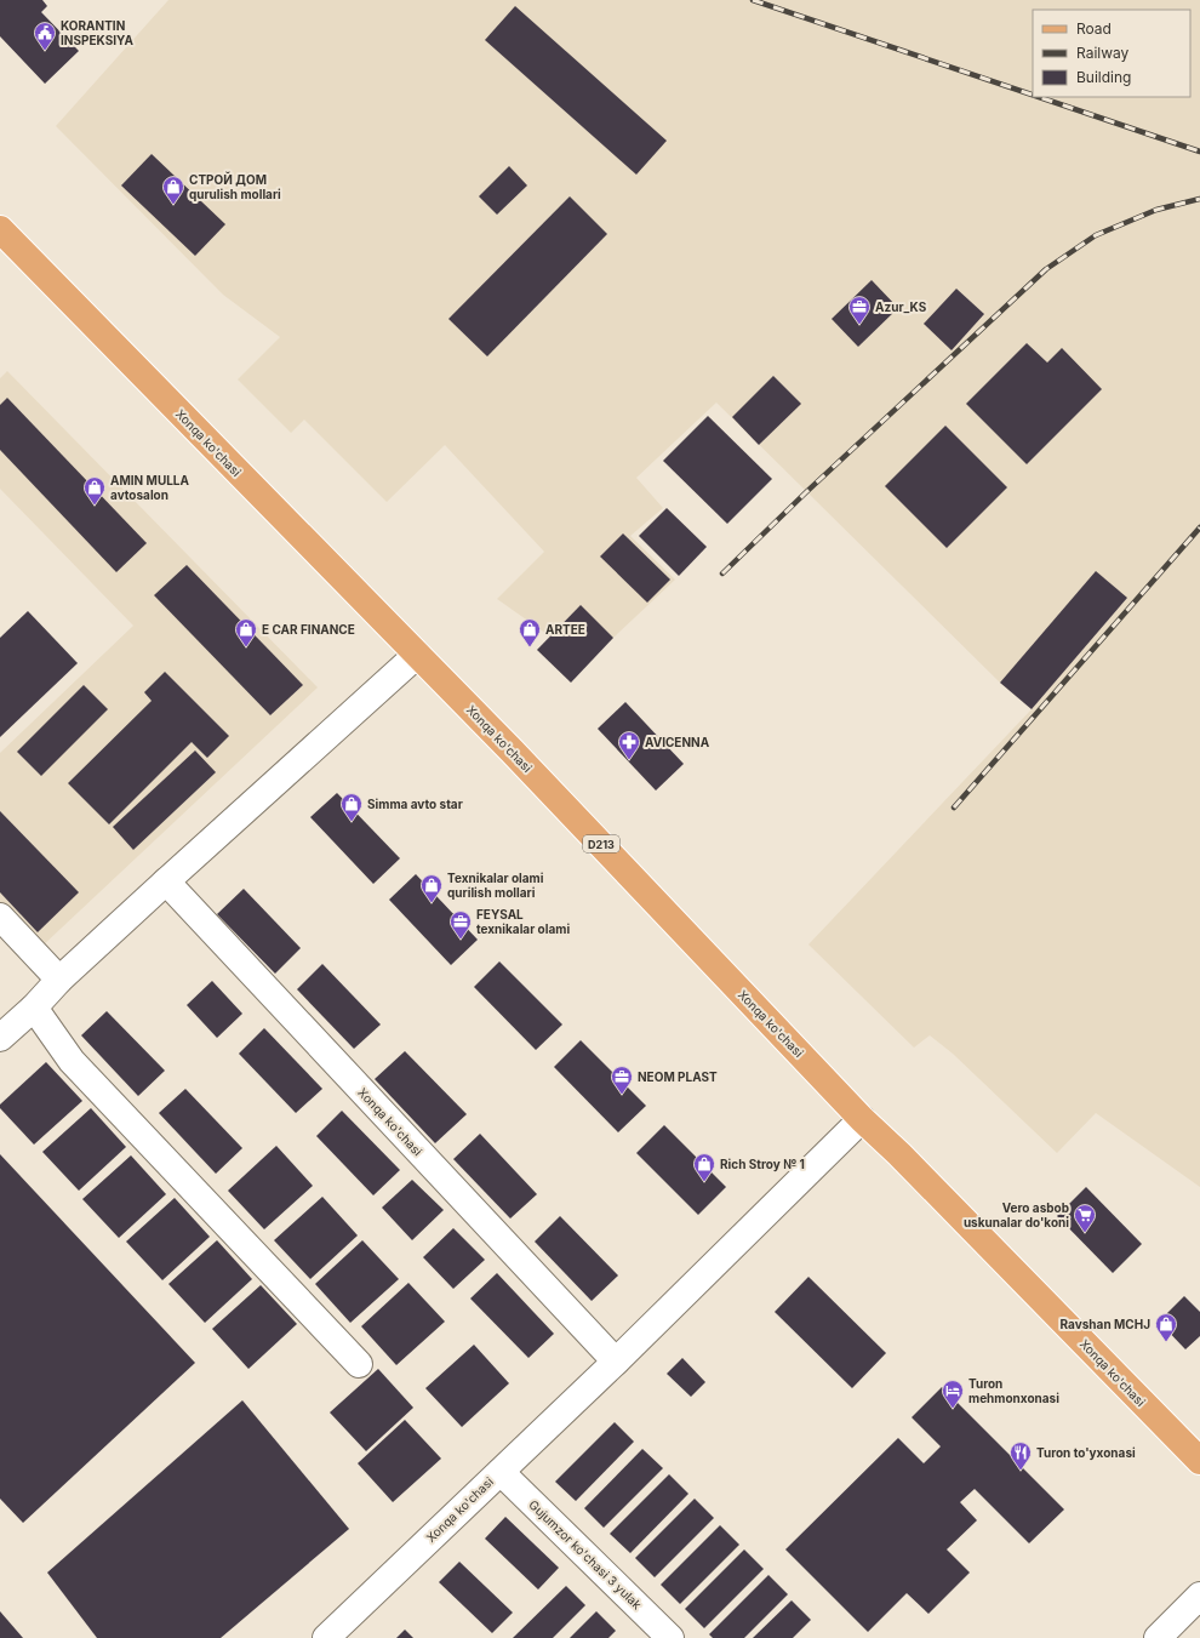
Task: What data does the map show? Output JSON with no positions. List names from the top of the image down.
{
  "streets": {
    "main road": ["Xonqa ko'chasi", "D213"],
    "street": ["Gujumzor ko'chasi 3 yulak"]
  },
  "crossings": [
    ["Xonqa ko'chasi", "Gujumzor ko'chasi 3 yulak"]
  ],
  "places": {
    "public building": ["KORANTIN INSPEKSIYA"],
    "shop": [
      "СТРОЙ ДОМ qurulish mollari",
      "AMIN MULLA avtosalon",
      "E CAR FINANCE",
      "ARTEE",
      "Simma avto star",
      "Texnikalar olami qurilish mollari",
      "Rich Stroy № 1",
      "Ravshan MCHJ"
    ],
    "office": ["Azur_KS", "FEYSAL texnikalar olami", "NEOM PLAST"],
    "pharmacy": ["AVICENNA"],
    "supermarket": ["Vero asbob uskunalar do'koni"],
    "hotel": ["Turon mehmonxonasi"],
    "restaurant": ["Turon to'yxonasi"]
  },
  "legend": ["Road", "Railway", "Building"]
}
